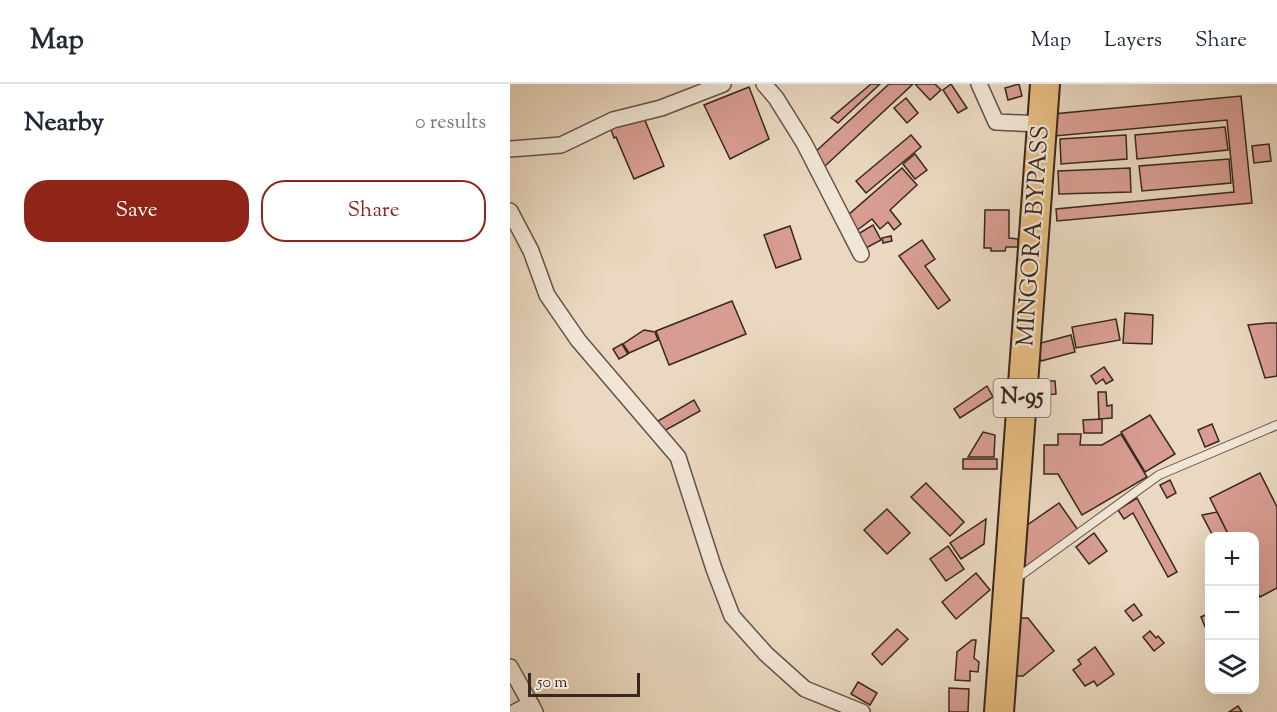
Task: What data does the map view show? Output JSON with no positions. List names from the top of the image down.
{
  "streets": {
    "highway": ["MINGORA BYPASS", "N-95"]
  },
  "scale_bar": "50 m",
  "page": {
    "header": "Map",
    "nav": ["Map", "Layers", "Share"],
    "heading": ["Nearby", "0 results"],
    "buttons": ["Save", "Share"],
    "map_buttons": ["+", "−"],
    "scale": "50 m"
  }
}
